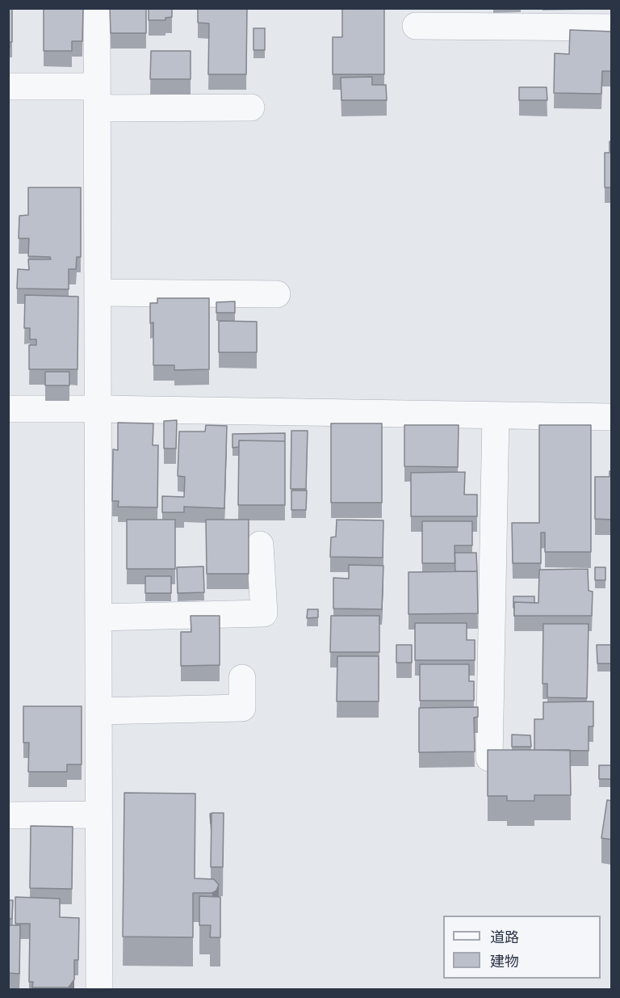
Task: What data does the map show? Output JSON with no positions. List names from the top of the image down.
{
  "legend": ["道路", "建物"]
}
